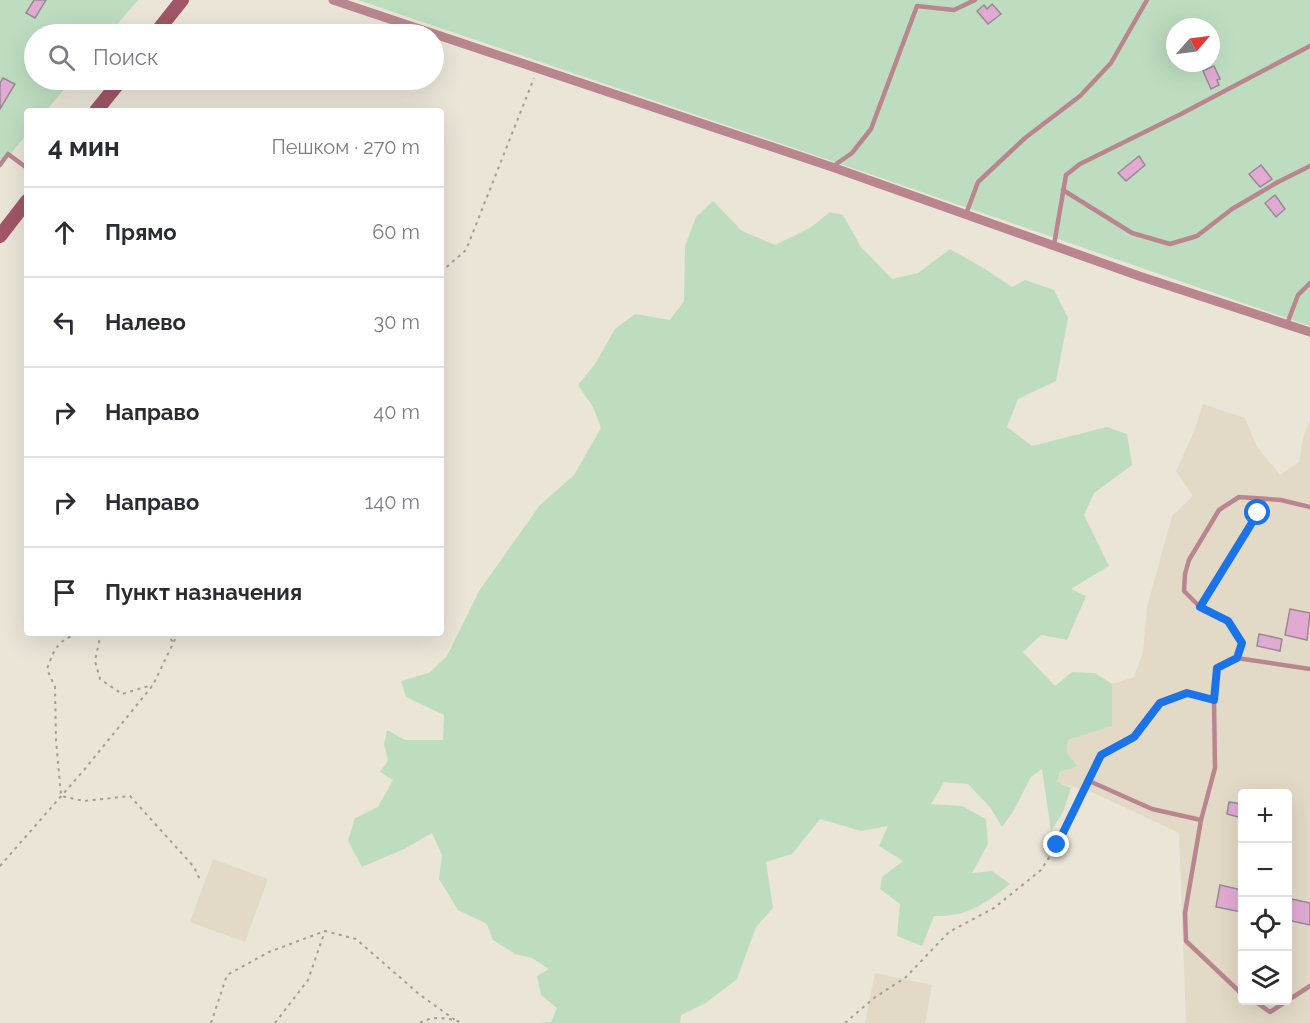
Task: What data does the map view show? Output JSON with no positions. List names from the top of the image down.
{
  "north": "top right",
  "page": {
    "search": "Поиск",
    "heading": ["4 мин", "Пешком · 270 m"],
    "list": [
      ["Прямо", "60 m"],
      ["Налево", "30 m"],
      ["Направо", "40 m"],
      ["Направо", "140 m"],
      "Пункт назначения"
    ],
    "map_buttons": ["+", "−"]
  }
}
